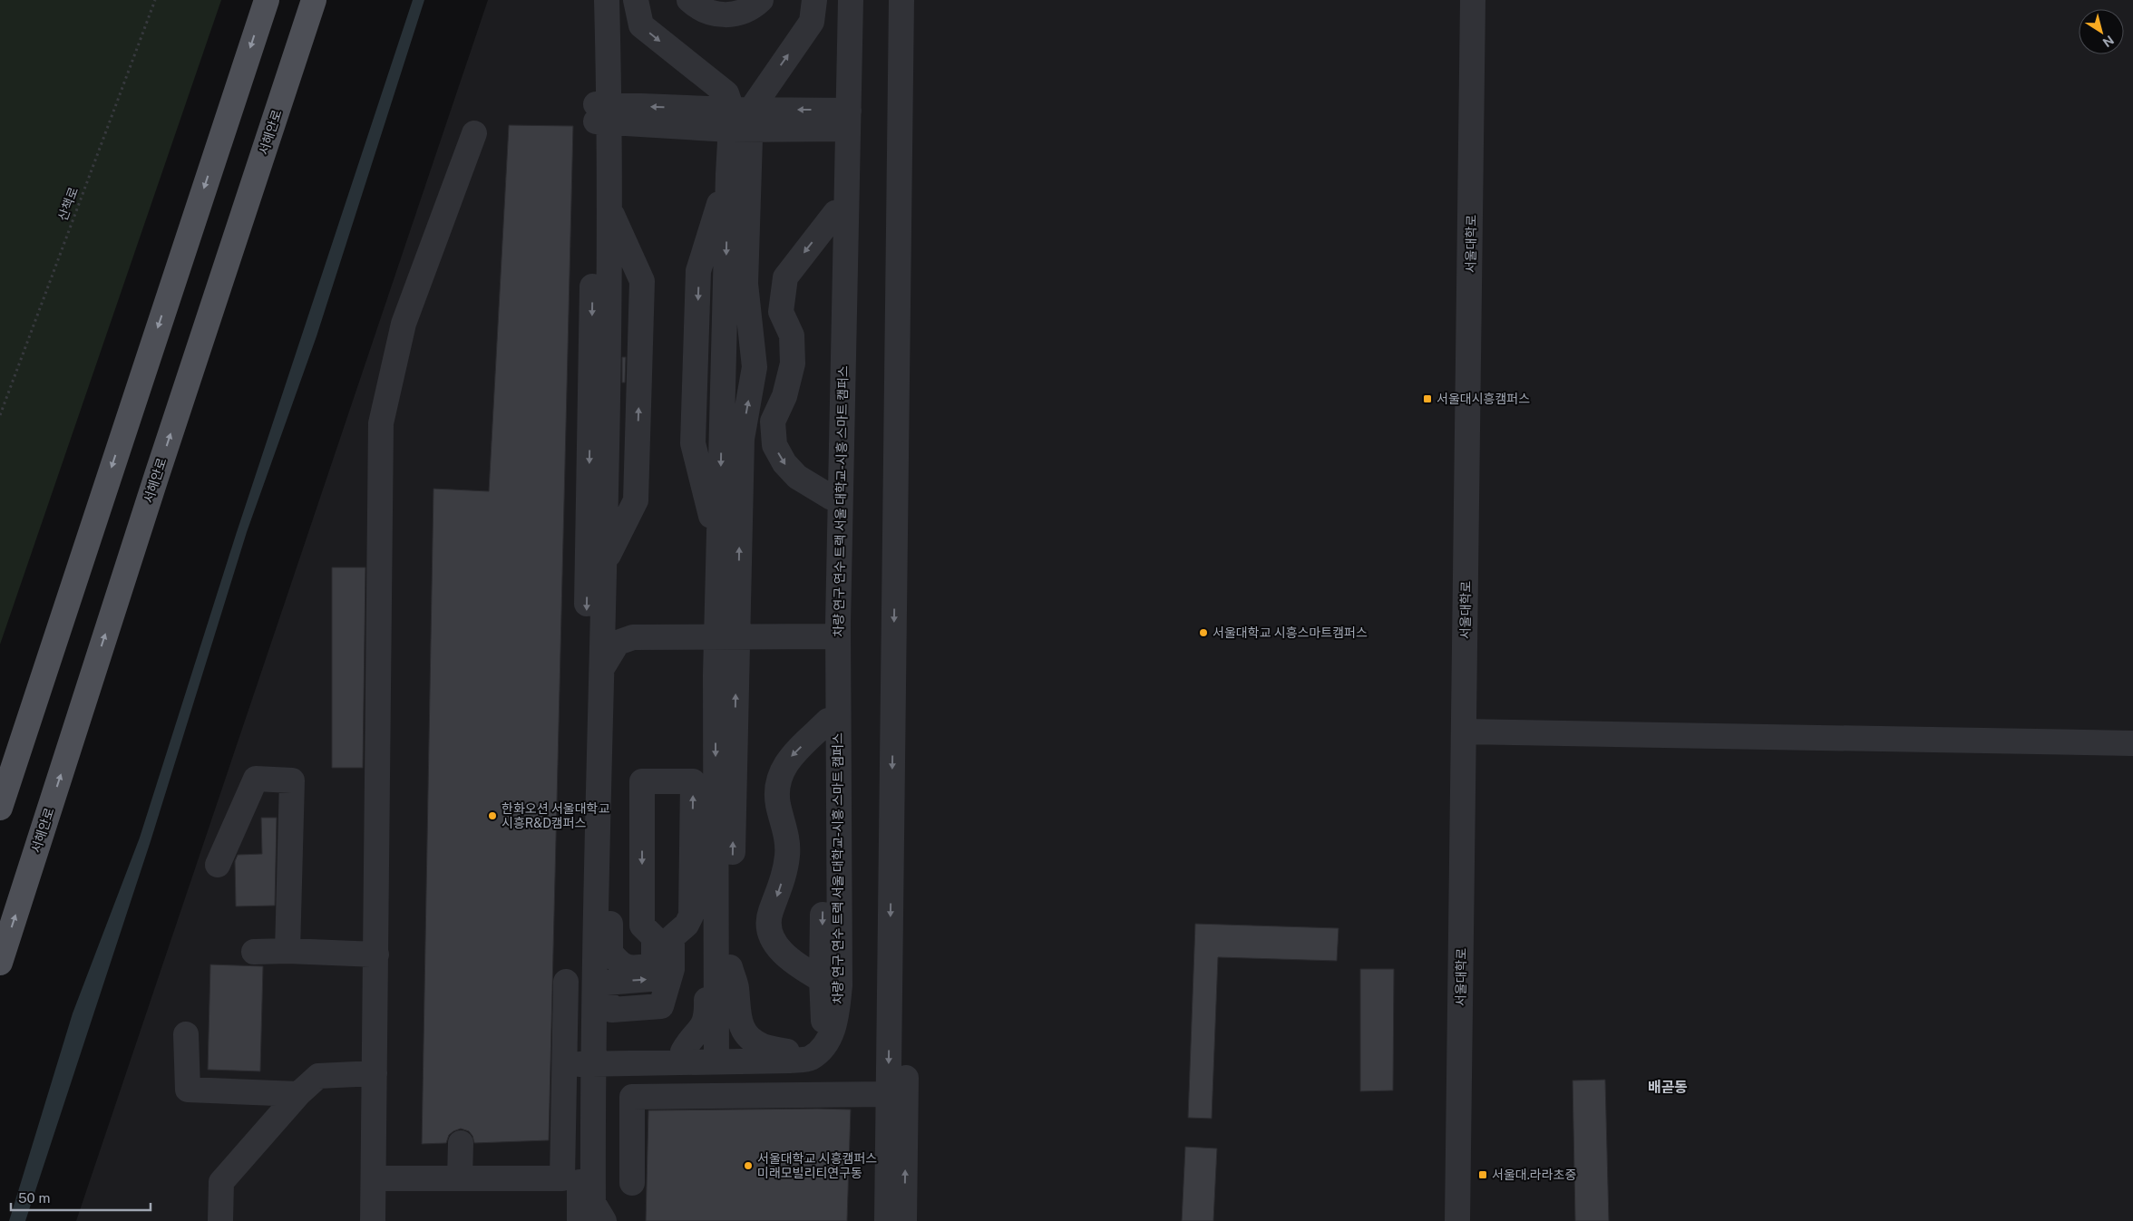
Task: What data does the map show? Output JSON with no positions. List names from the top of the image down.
{
  "streets": {
    "main road": ["서해안로"],
    "street": ["서울대학로", "차량 연구 연수 트랙 서울 대학교-시흥 스마트 캠퍼스"],
    "path": ["산책로"]
  },
  "districts": ["배곧동"],
  "places": {
    "transit": ["서울대시흥캠퍼스", "서울대.라라초중"],
    "other": ["서울대학교 시흥스마트캠퍼스", "한화오션 서울대학교 시흥R&D캠퍼스", "서울대학교 시흥캠퍼스 미래모빌리티연구동"]
  },
  "scale_bar": "50 m",
  "north": "bottom right"
}
